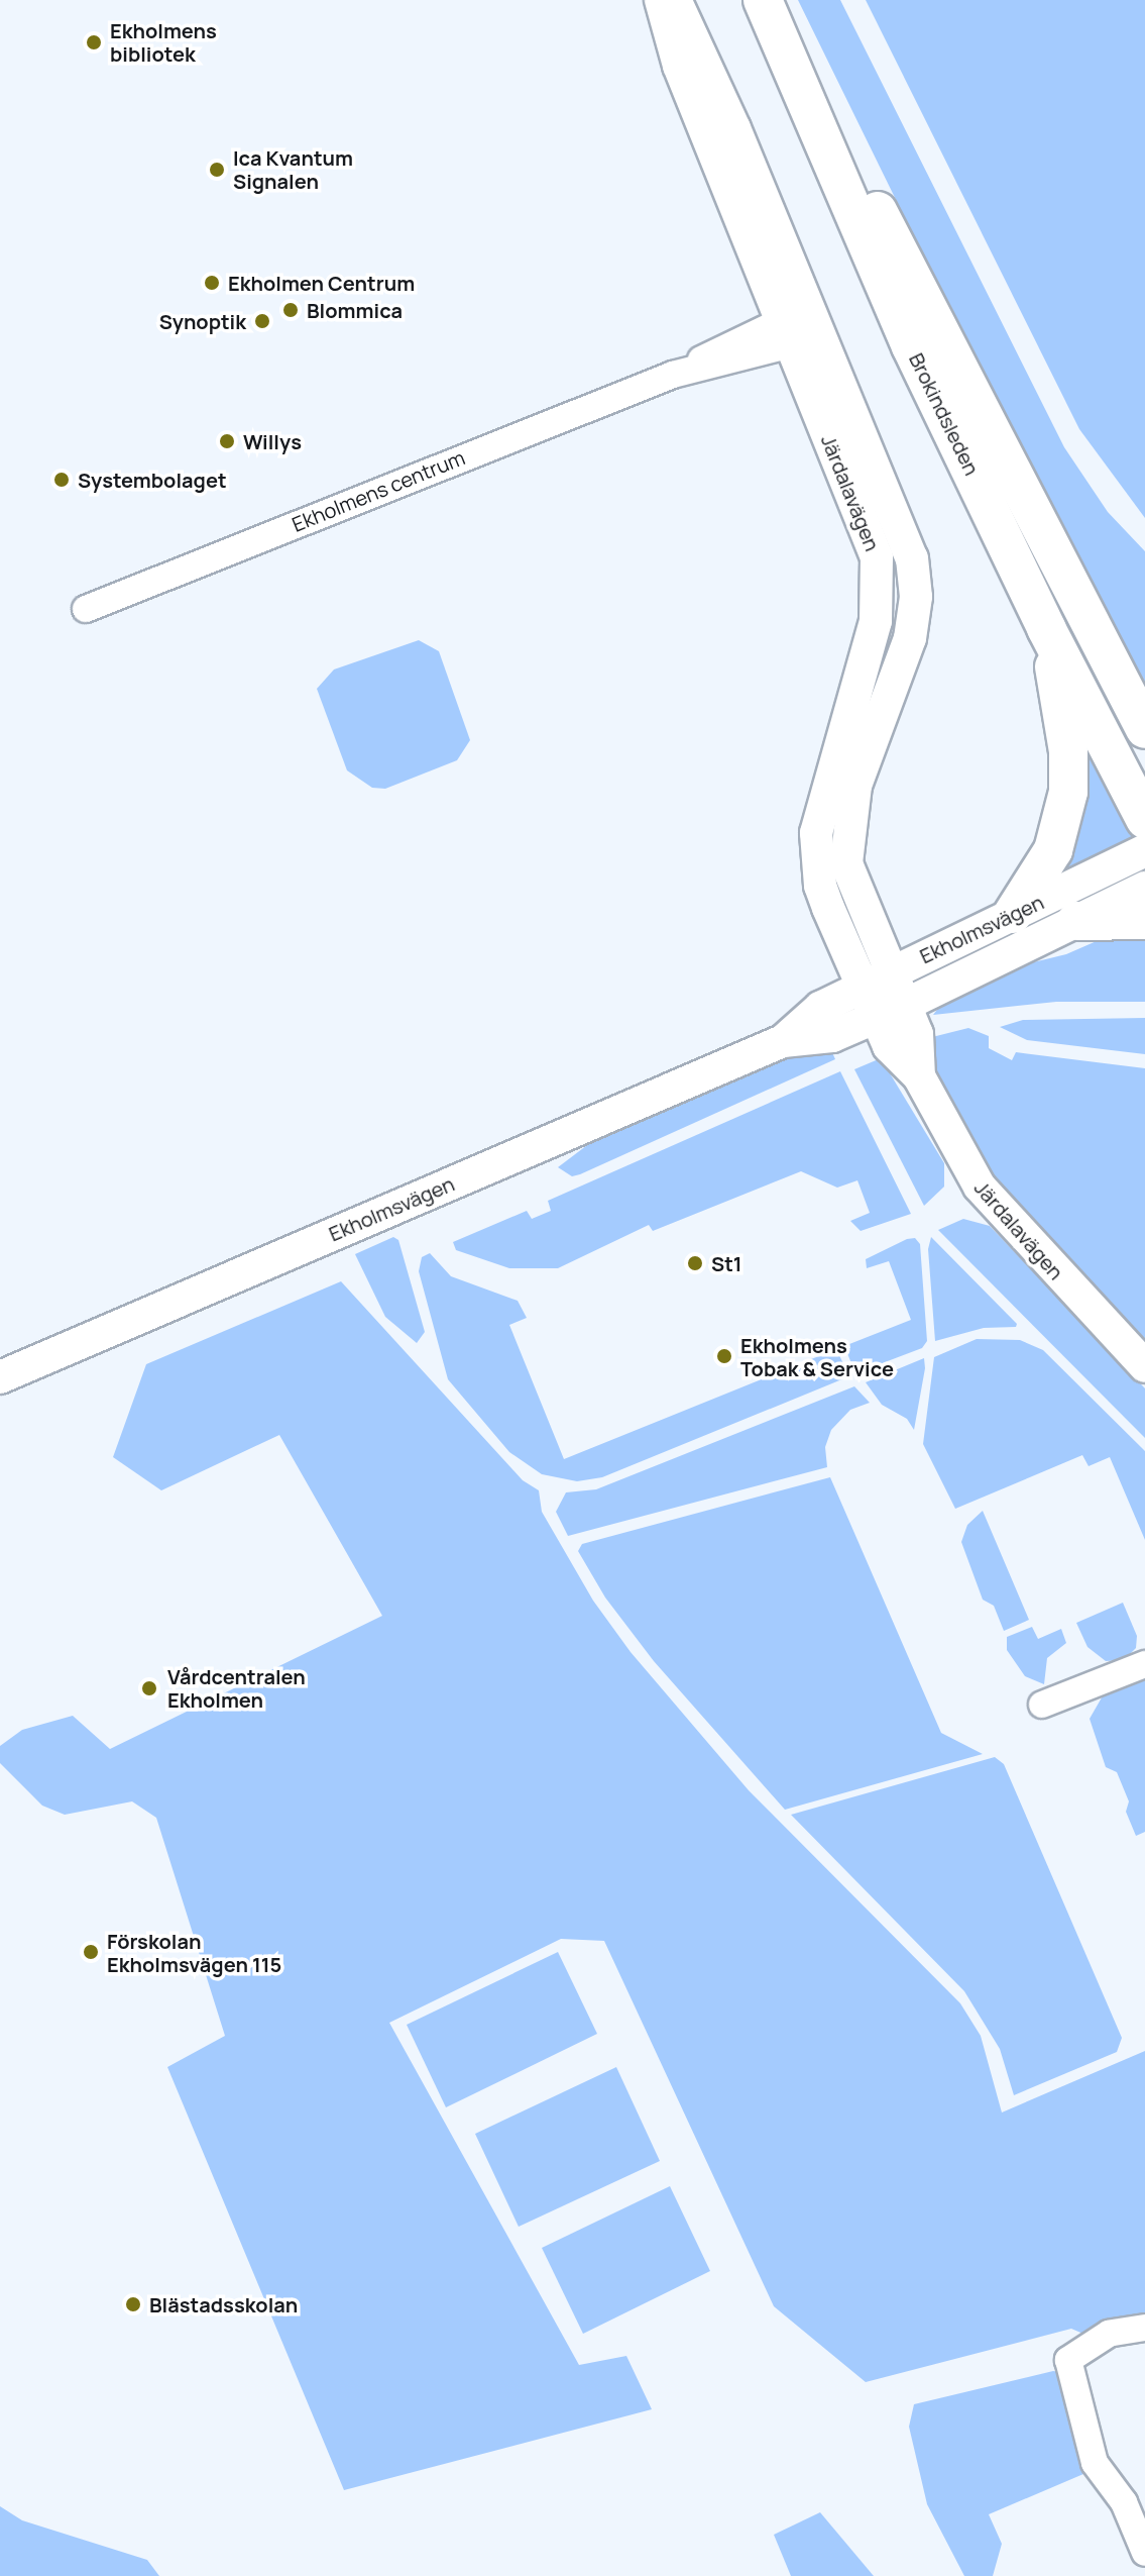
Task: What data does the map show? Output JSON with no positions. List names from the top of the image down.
{
  "streets": {
    "main road": ["Brokindsleden"],
    "street": ["Ekholmens centrum", "Järdalavägen", "Ekholmsvägen"]
  },
  "crossings": [
    ["Ekholmens centrum", "Järdalavägen"],
    ["Järdalavägen", "Ekholmsvägen"]
  ],
  "places": [
    "Ekholmens bibliotek",
    "Ica Kvantum Signalen",
    "Ekholmen Centrum",
    "Blommica",
    "Synoptik",
    "Willys",
    "Systembolaget",
    "St1",
    "Ekholmens Tobak & Service",
    "Vårdcentralen Ekholmen",
    "Förskolan Ekholmsvägen 115",
    "Blästadsskolan"
  ]
}
